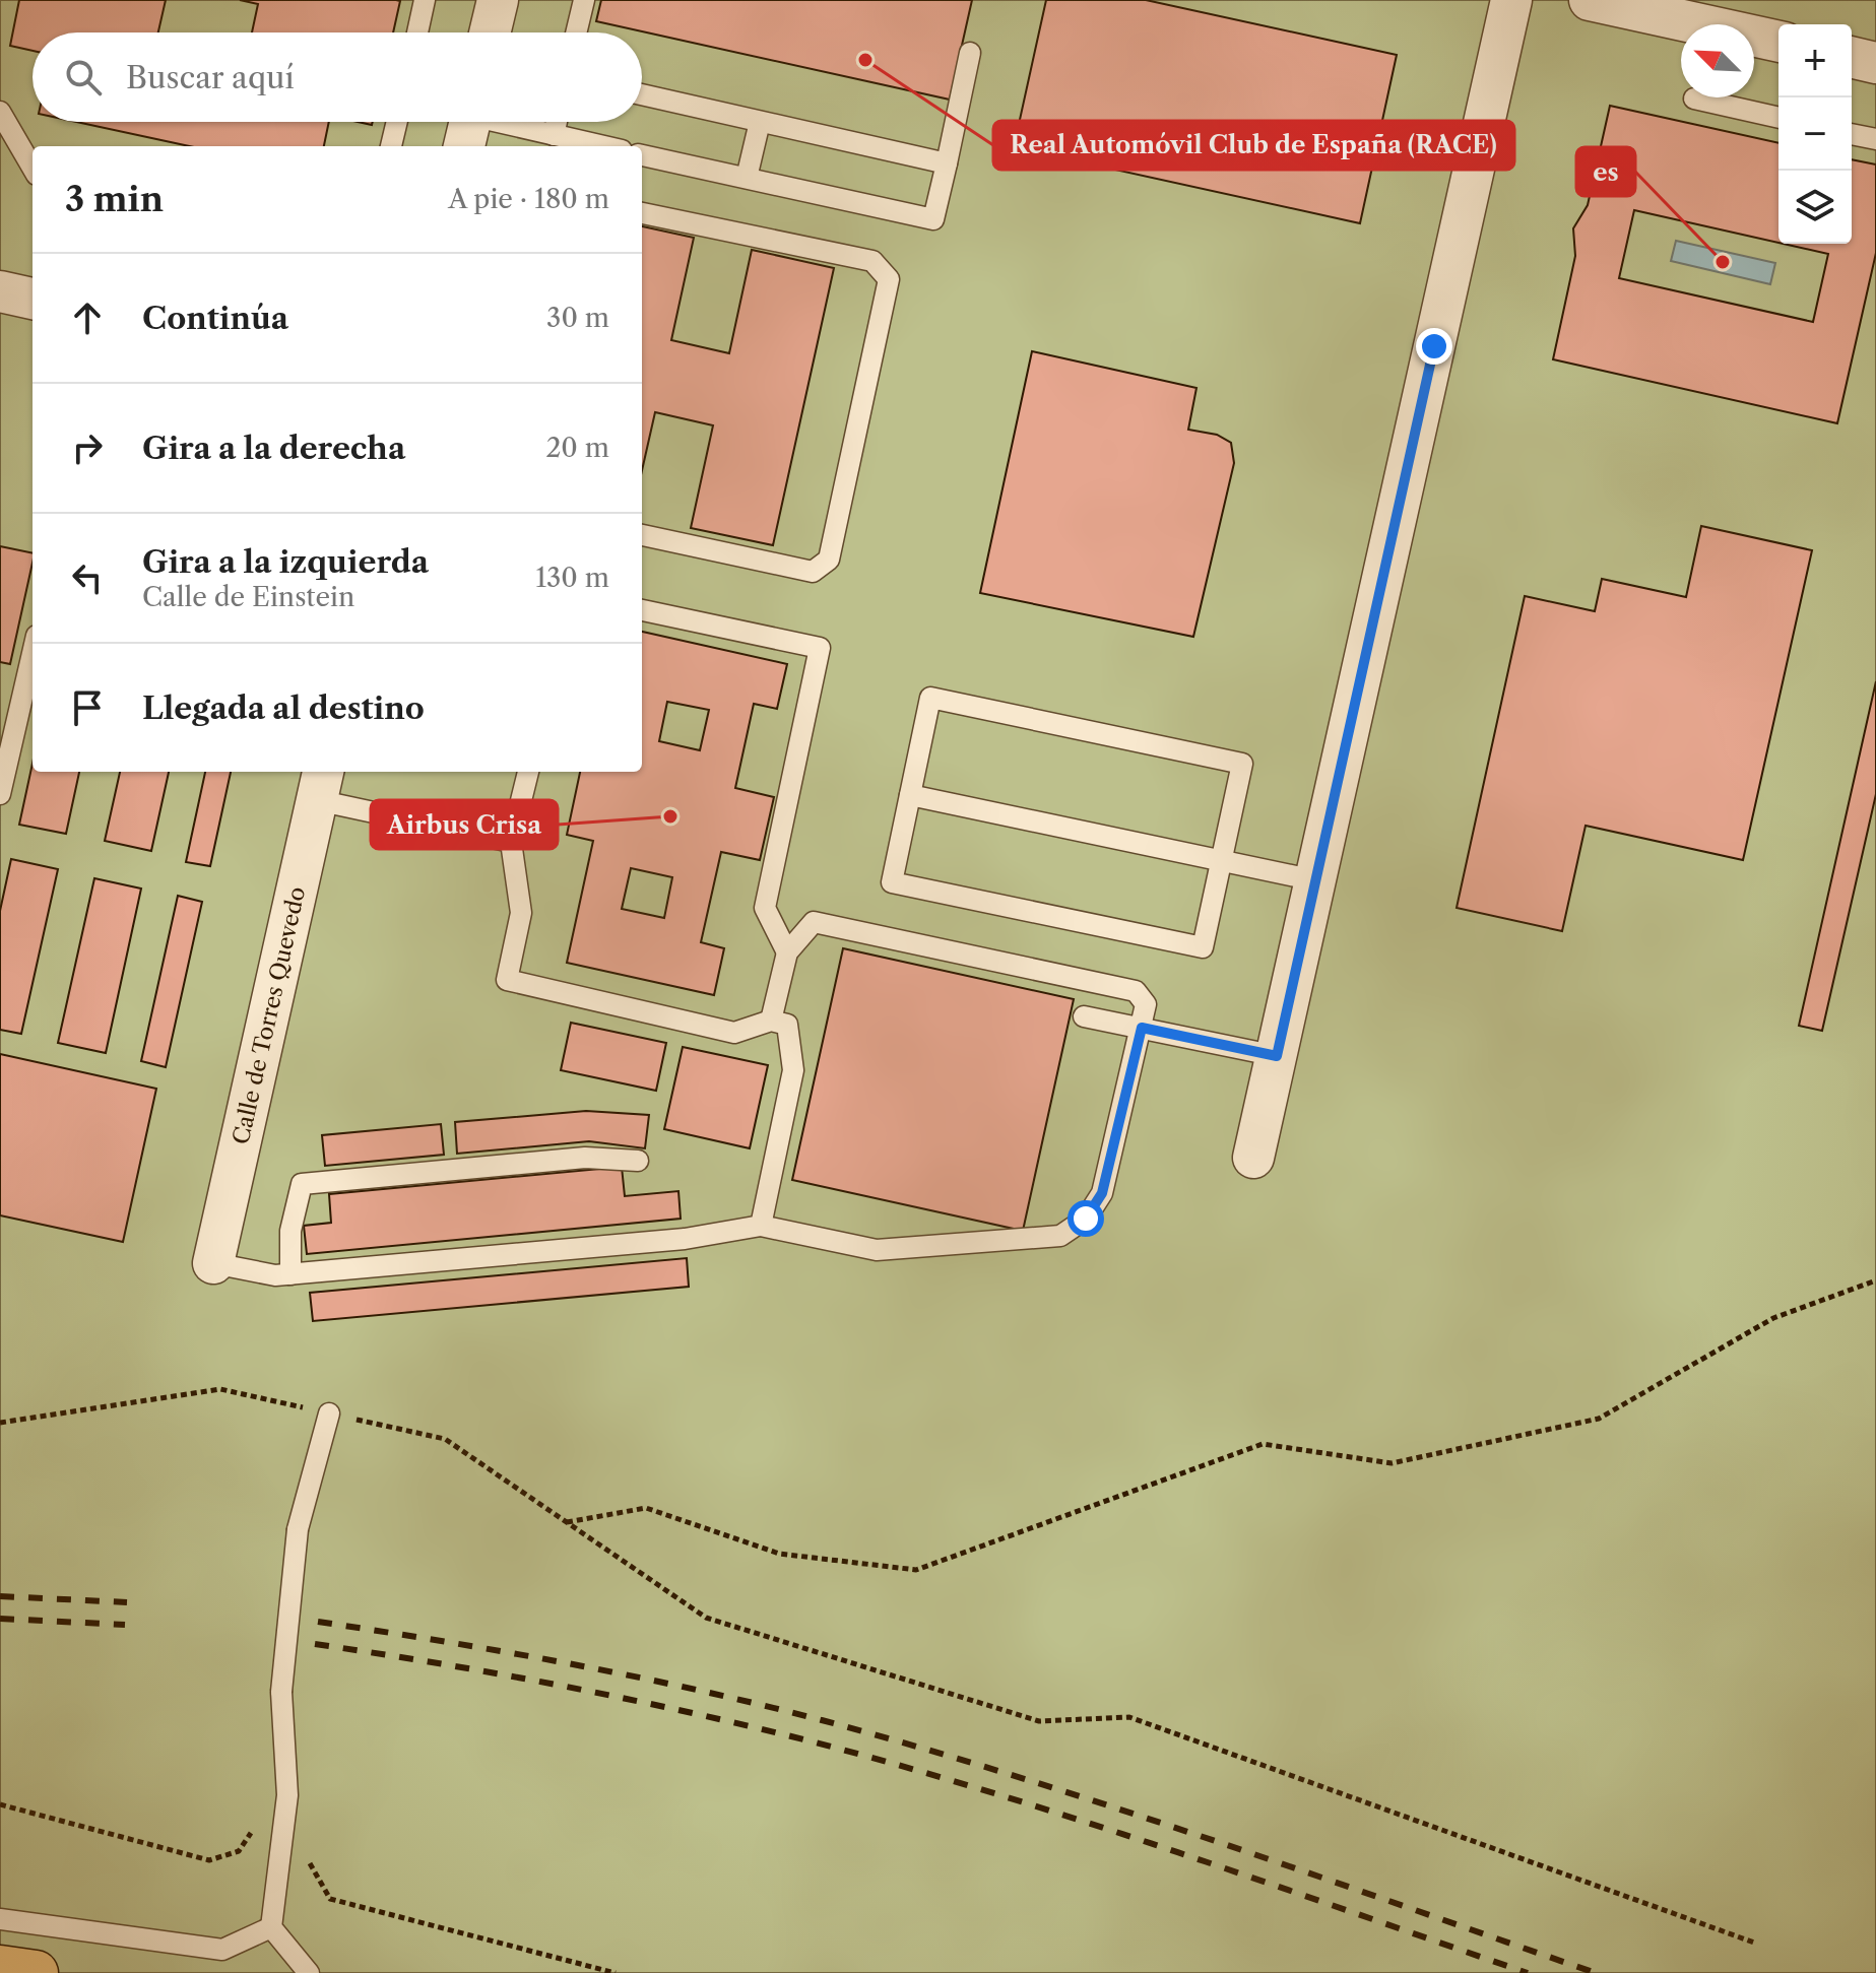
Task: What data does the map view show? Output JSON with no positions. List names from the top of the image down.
{
  "streets": {
    "street": ["Calle de Torres Quevedo"]
  },
  "places": ["Real Automóvil Club de España (RACE)", "es", "Airbus Crisa"],
  "north": "top left",
  "page": {
    "map_buttons": ["+", "−"],
    "search": "Buscar aquí",
    "heading": ["3 min", "A pie · 180 m"],
    "list": [
      ["Continúa", "30 m"],
      ["Gira a la derecha", "20 m"],
      ["Gira a la izquierda", "Calle de Einstein", "130 m"],
      "Llegada al destino"
    ]
  }
}
